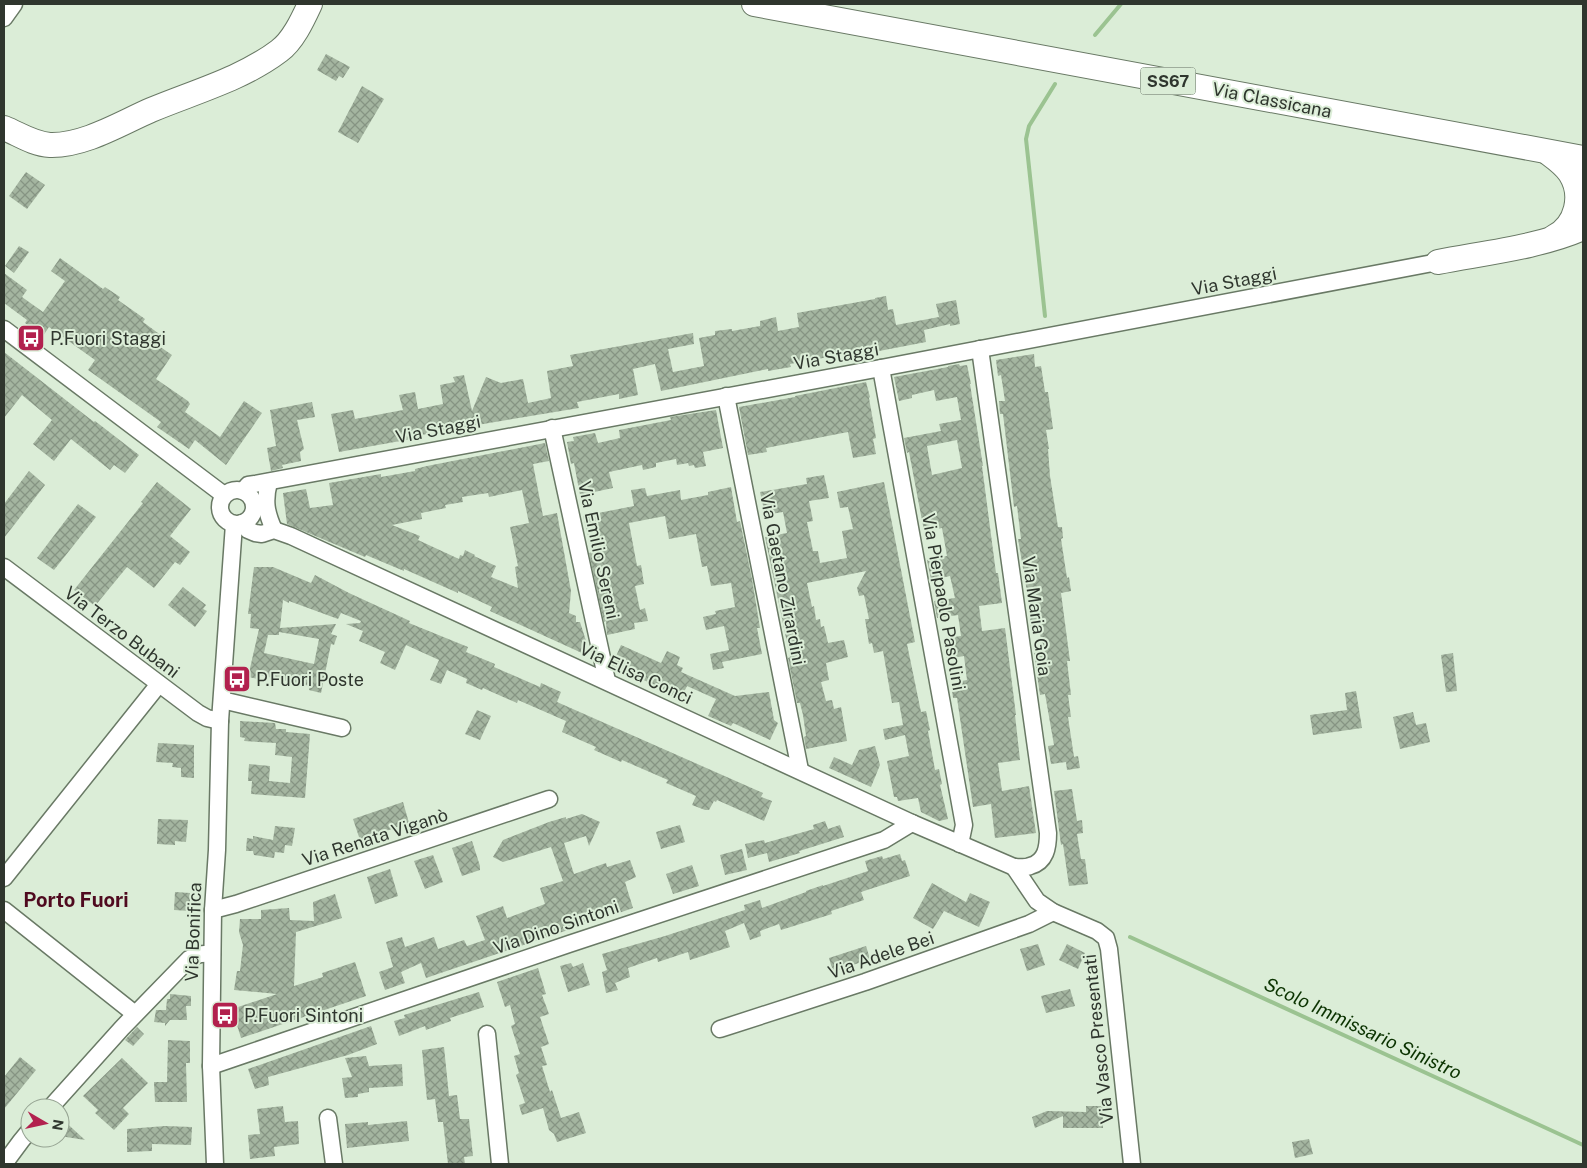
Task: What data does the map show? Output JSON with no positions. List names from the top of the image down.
{
  "streets": {
    "highway": ["SS67", "Via Classicana"],
    "street": [
      "Via Staggi",
      "Via Emilio Sereni",
      "Via Gaetano Zirardini",
      "Via Pierpaolo Pasolini",
      "Via Maria Goia",
      "Via Terzo Bubani",
      "Via Elisa Conci",
      "Via Renata Viganò",
      "Via Dino Sintoni",
      "Via Bonifica",
      "Via Adele Bei",
      "Via Vasco Presentati"
    ]
  },
  "crossings": [
    ["Via Staggi", "Via Emilio Sereni"],
    ["Via Staggi", "Via Gaetano Zirardini"],
    ["Via Staggi", "Via Pierpaolo Pasolini"],
    ["Via Staggi", "Via Maria Goia"],
    ["Via Staggi", "Via Elisa Conci"],
    ["Via Staggi", "Via Bonifica"],
    ["Via Emilio Sereni", "Via Elisa Conci"],
    ["Via Gaetano Zirardini", "Via Elisa Conci"],
    ["Via Pierpaolo Pasolini", "Via Elisa Conci"],
    ["Via Maria Goia", "Via Elisa Conci"],
    ["Via Maria Goia", "Via Vasco Presentati"],
    ["Via Terzo Bubani", "Via Bonifica"],
    ["Via Elisa Conci", "Via Dino Sintoni"],
    ["Via Elisa Conci", "Via Bonifica"],
    ["Via Elisa Conci", "Via Vasco Presentati"],
    ["Via Renata Viganò", "Via Bonifica"],
    ["Via Dino Sintoni", "Via Bonifica"],
    ["Via Adele Bei", "Via Vasco Presentati"]
  ],
  "districts": ["Porto Fuori"],
  "water": ["Scolo Immissario Sinistro"],
  "places": {
    "bus stop": ["P.Fuori Staggi", "P.Fuori Poste", "P.Fuori Sintoni"]
  },
  "north": "right"
}
